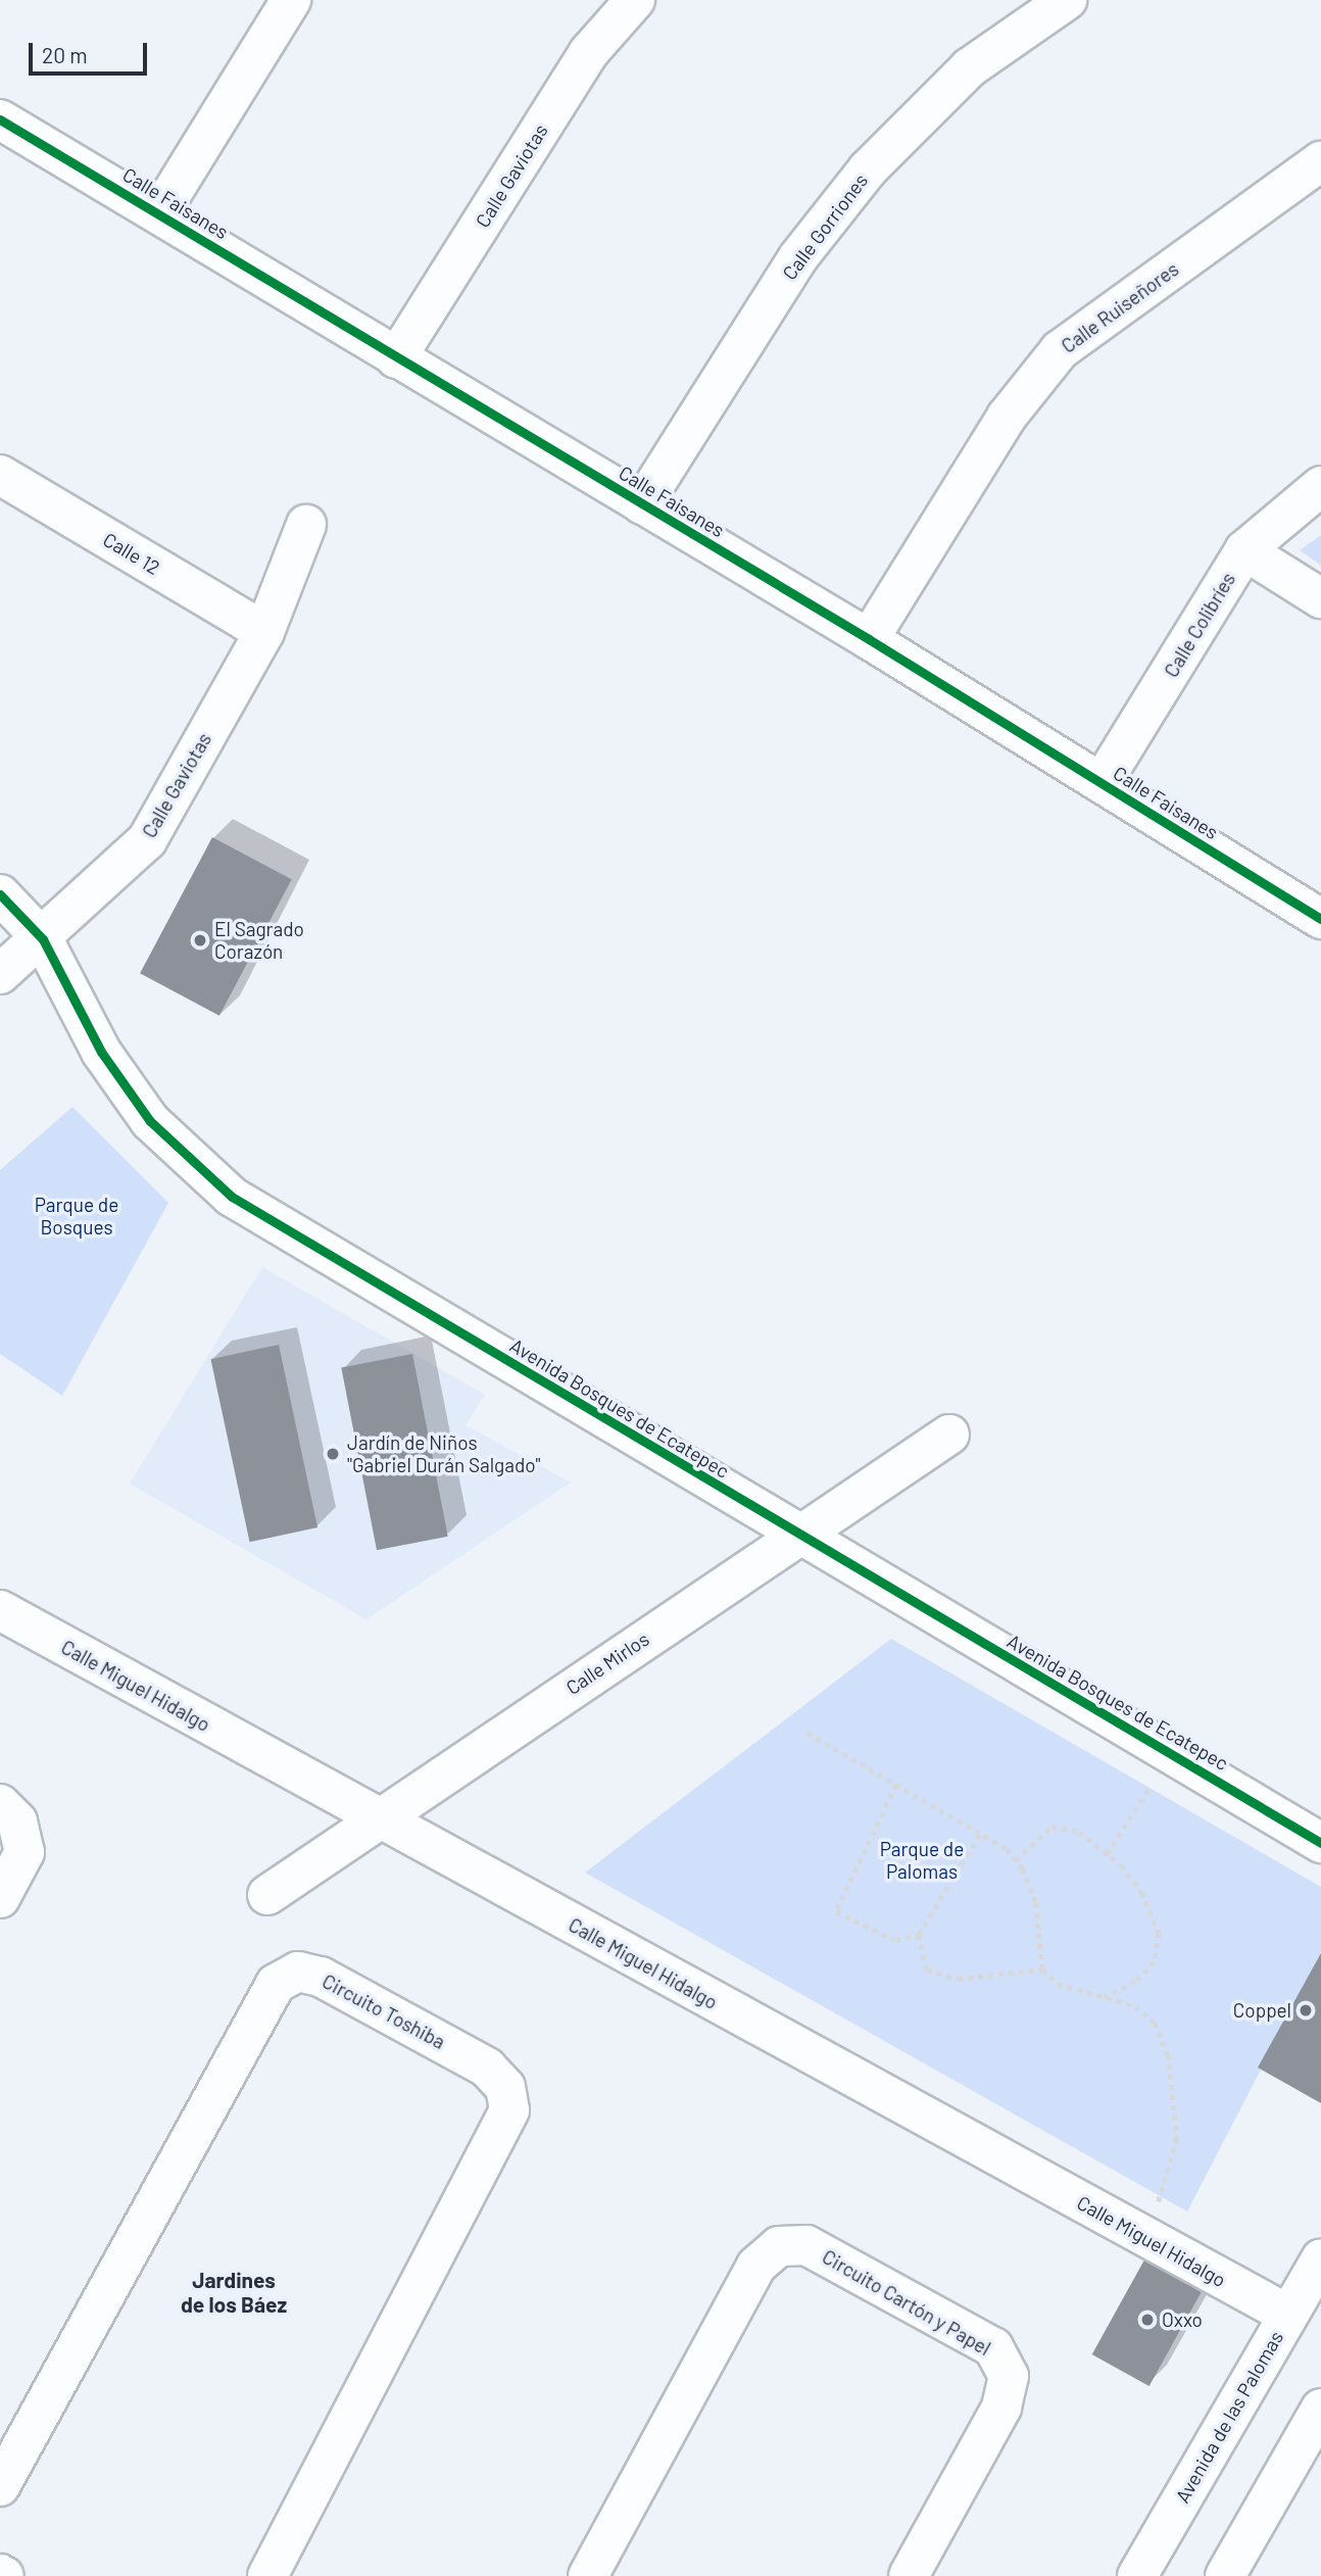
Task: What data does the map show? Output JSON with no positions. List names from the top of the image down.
{
  "streets": {
    "street": [
      "Calle Gaviotas",
      "Calle Faisanes",
      "Calle Gorriones",
      "Calle Ruiseñores",
      "Calle 12",
      "Calle Colibríes",
      "Avenida Bosques de Ecatepec",
      "Calle Mirlos",
      "Calle Miguel Hidalgo",
      "Circuito Toshiba",
      "Circuito Cartón y Papel",
      "Avenida de las Palomas"
    ]
  },
  "crossings": [
    ["Calle Gaviotas", "Calle Faisanes"],
    ["Calle Gaviotas", "Calle 12"],
    ["Calle Gaviotas", "Avenida Bosques de Ecatepec"],
    ["Calle Faisanes", "Calle Gorriones"],
    ["Calle Faisanes", "Calle Ruiseñores"],
    ["Calle Faisanes", "Calle Colibríes"],
    ["Avenida Bosques de Ecatepec", "Calle Mirlos"],
    ["Calle Mirlos", "Calle Miguel Hidalgo"],
    ["Calle Miguel Hidalgo", "Avenida de las Palomas"]
  ],
  "districts": ["Jardines de los Báez"],
  "parks": ["Parque de Bosques", "Parque de Palomas"],
  "places": [
    "El Sagrado Corazón",
    "Jardín de Niños \"Gabriel Durán Salgado\"",
    "Coppel",
    "Oxxo"
  ],
  "scale_bar": "20 m"
}
